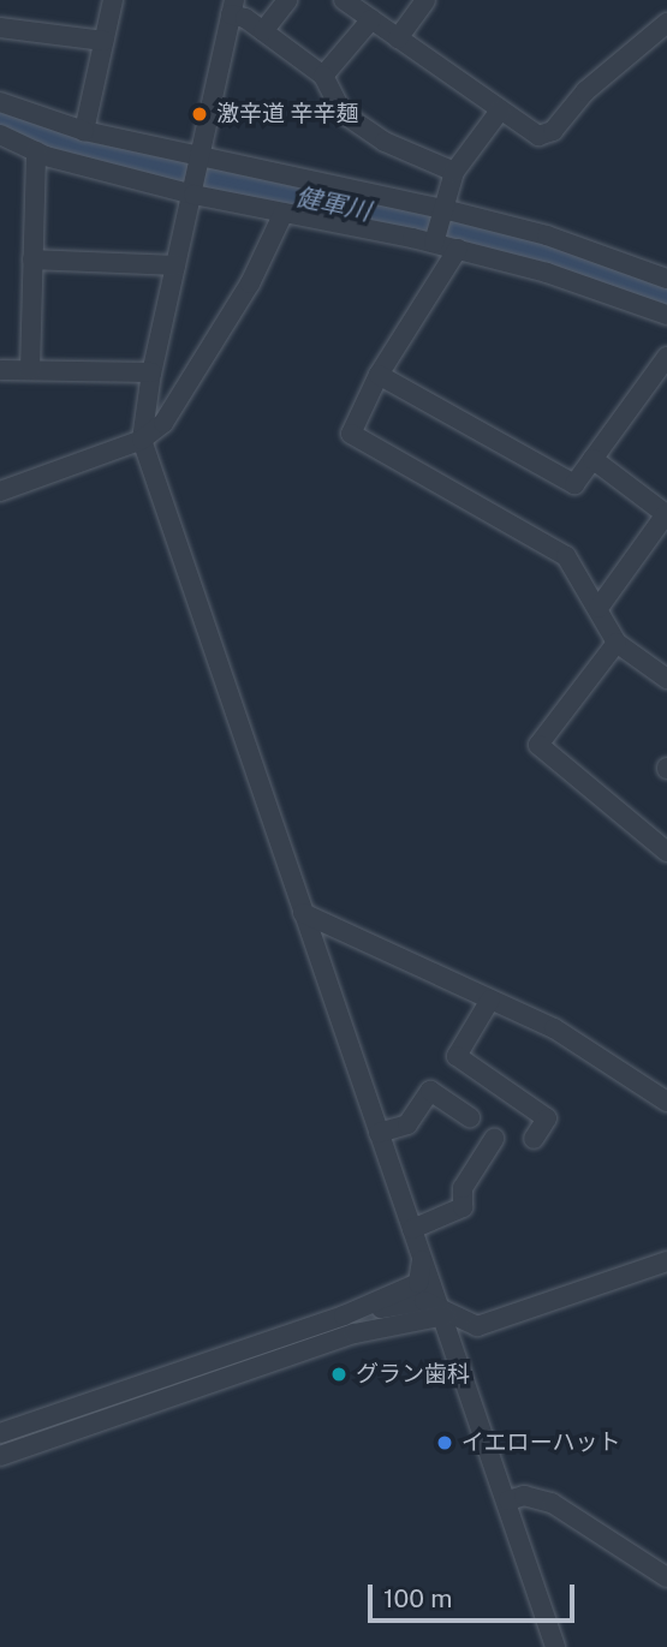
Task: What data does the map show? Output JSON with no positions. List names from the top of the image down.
{
  "water": ["健軍川"],
  "places": ["激辛道 辛辛麺", "グラン歯科", "イエローハット"],
  "scale_bar": "100 m"
}
